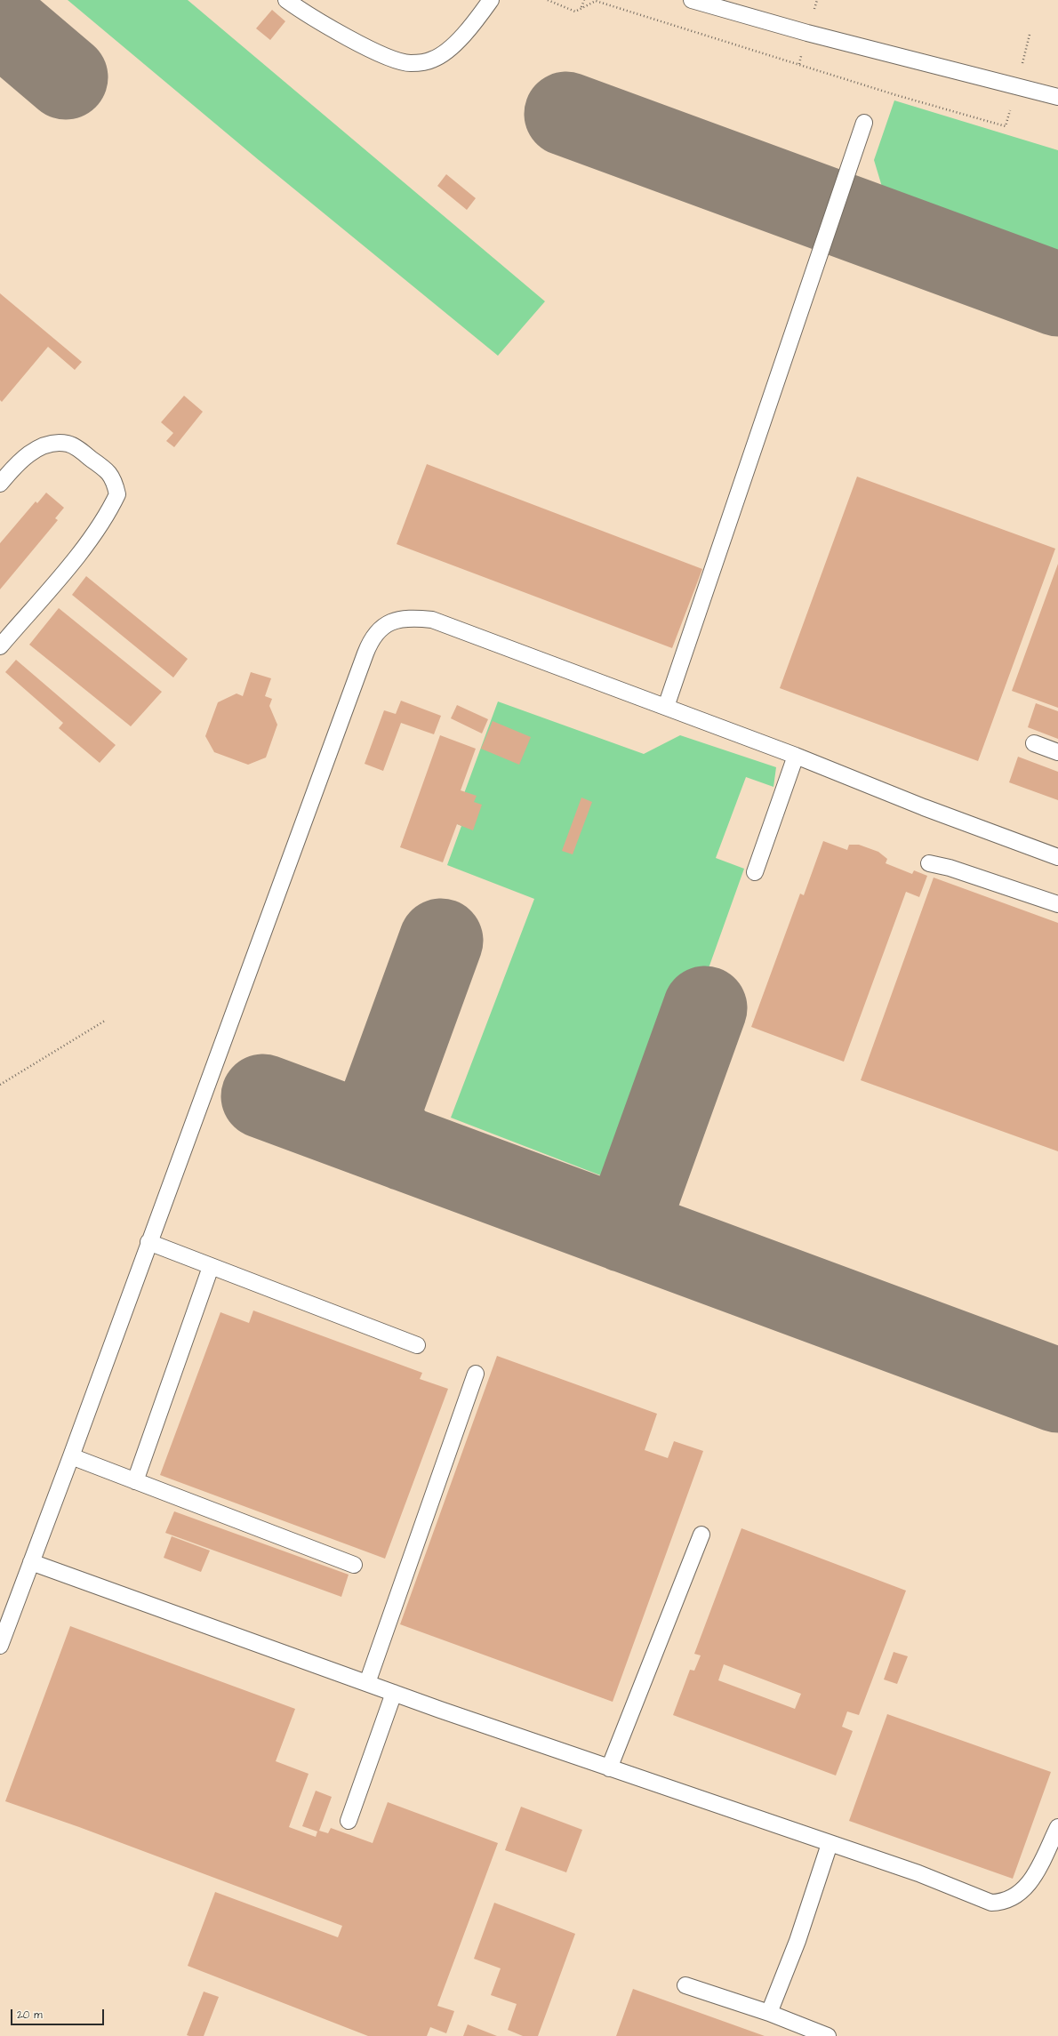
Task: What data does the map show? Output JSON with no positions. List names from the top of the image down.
{
  "scale_bar": "20 m"
}
